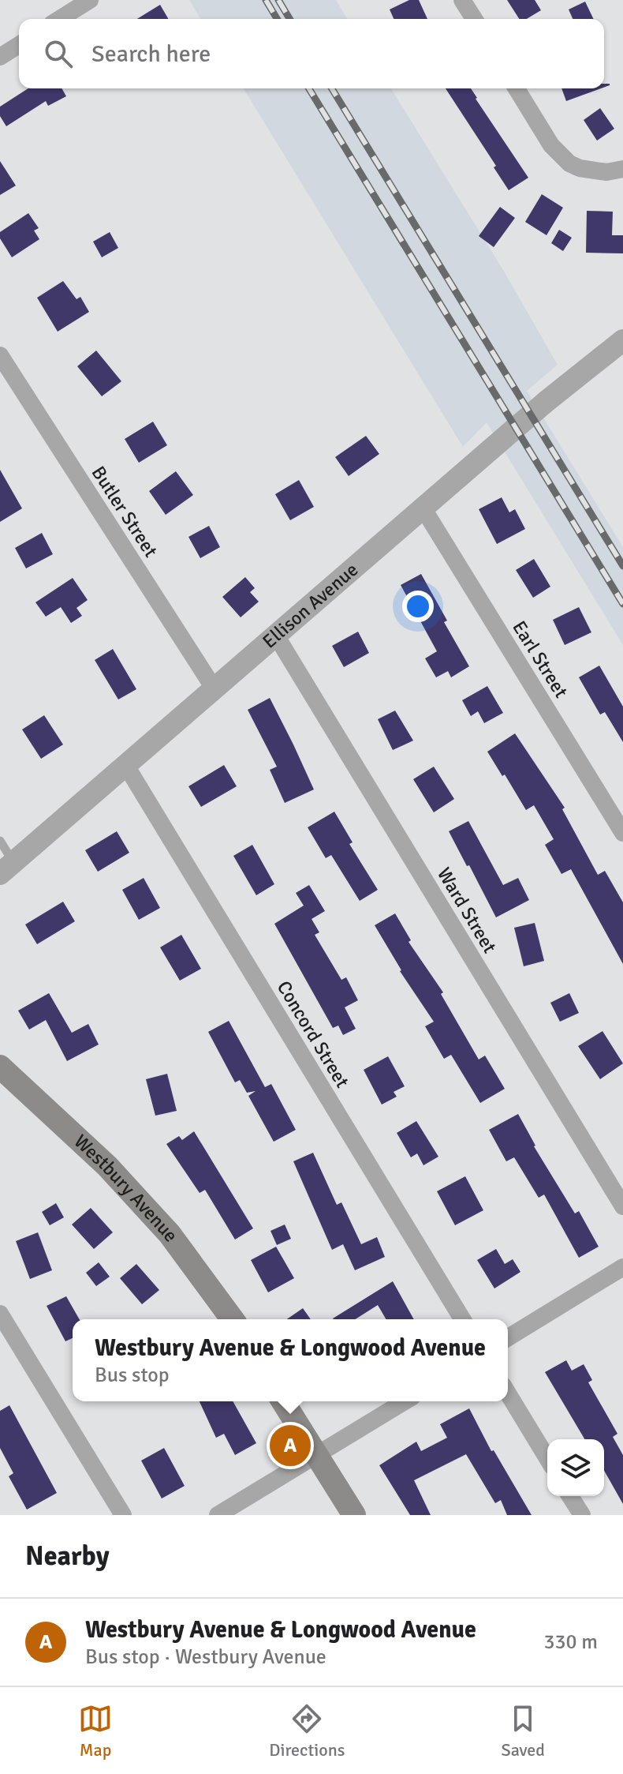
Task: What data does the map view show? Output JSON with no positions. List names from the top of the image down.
{
  "streets": {
    "main road": ["Westbury Avenue"],
    "street": [
      "Butler Street",
      "Ellison Avenue",
      "Earl Street",
      "Ward Street",
      "Concord Street"
    ]
  },
  "crossings": [
    ["Butler Street", "Ellison Avenue"],
    ["Ellison Avenue", "Earl Street"],
    ["Ellison Avenue", "Ward Street"],
    ["Ellison Avenue", "Concord Street"]
  ],
  "page": {
    "search": "Search here",
    "popup": ["Westbury Avenue & Longwood Avenue", "Bus stop"],
    "pins": "A",
    "heading": "Nearby",
    "list": [
      {
        "mark": "A",
        "name": "Westbury Avenue & Longwood Avenue",
        "note": "Bus stop · Westbury Avenue",
        "value": "330 m"
      }
    ],
    "nav": ["Map", "Directions", "Saved"]
  }
}
